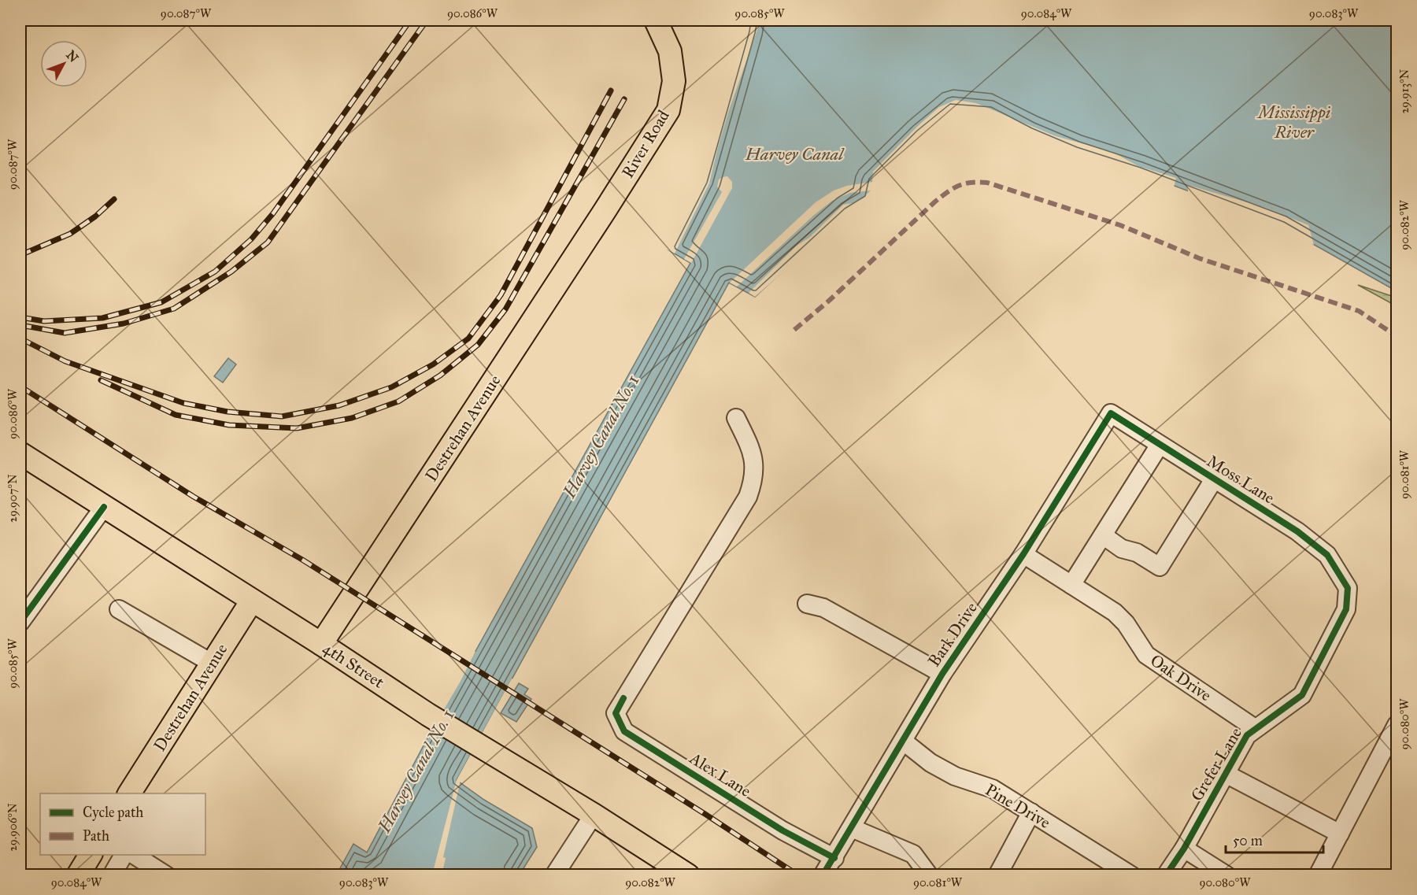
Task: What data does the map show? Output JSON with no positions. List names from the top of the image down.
{
  "streets": {
    "main road": ["River Road", "Destrehan Avenue", "4th Street"],
    "street": [
      "Moss Lane",
      "Bark Drive",
      "Oak Drive",
      "Grefer Lane",
      "Alex Lane",
      "Pine Drive"
    ]
  },
  "crossings": [
    ["River Road", "Destrehan Avenue"],
    ["Destrehan Avenue", "4th Street"],
    ["Moss Lane", "Bark Drive"],
    ["Moss Lane", "Grefer Lane"],
    ["Bark Drive", "Oak Drive"],
    ["Bark Drive", "Alex Lane"],
    ["Bark Drive", "Pine Drive"],
    ["Oak Drive", "Grefer Lane"]
  ],
  "water": ["Mississippi River", "Harvey Canal", "Harvey Canal No. 1"],
  "legend": ["Cycle path", "Path"],
  "scale_bar": "50 m",
  "north": "top right",
  "coordinates": [
    "90.087°W",
    "90.086°W",
    "90.085°W",
    "90.084°W",
    "90.083°W",
    "29.913°N",
    "90.082°W",
    "90.081°W",
    "29.907°N",
    "90.080°W",
    "29.906°N"
  ]
}
